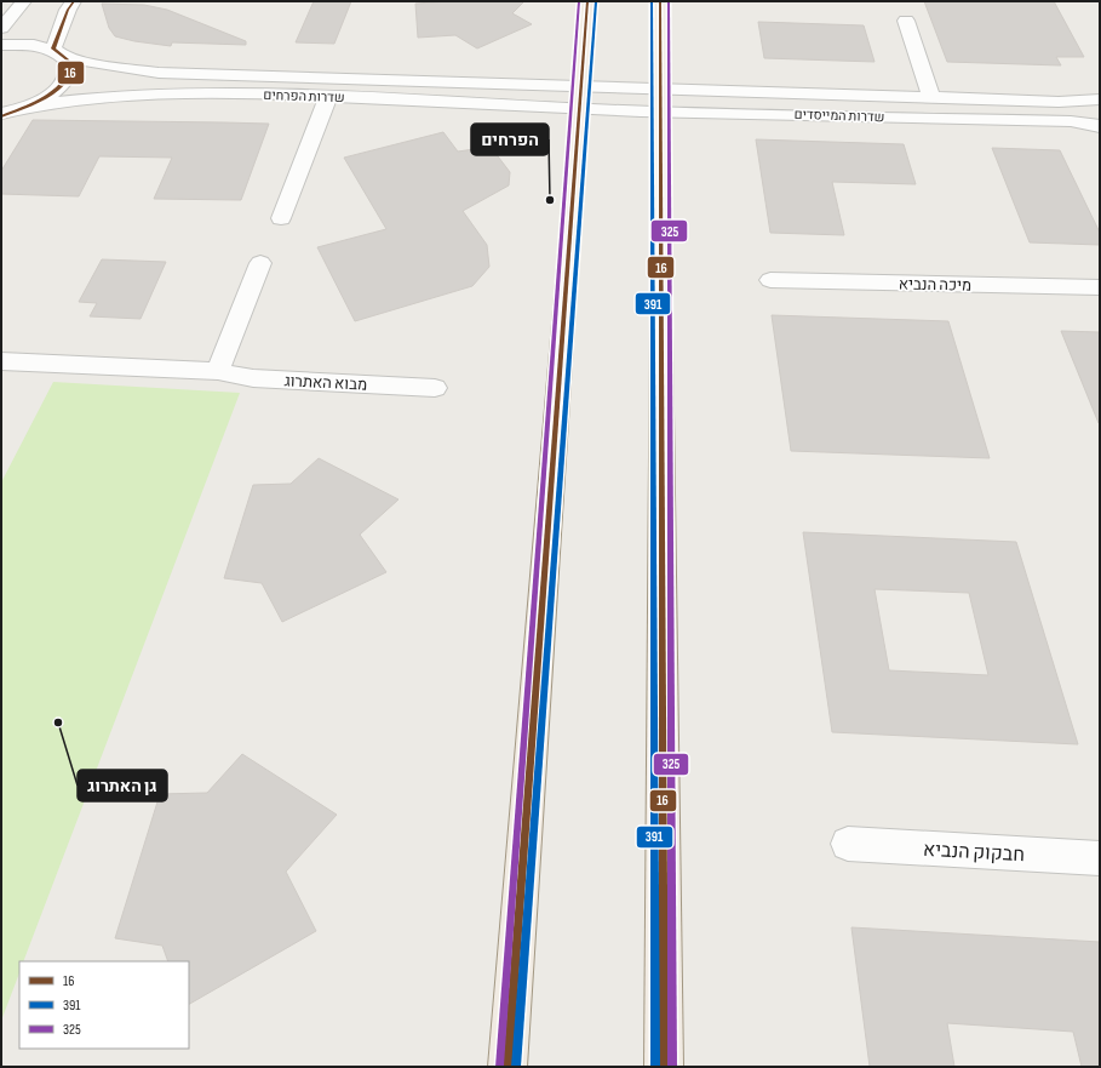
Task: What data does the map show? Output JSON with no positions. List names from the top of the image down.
{
  "streets": {
    "street": [
      "שדרות הפרחים",
      "שדרות המייסדים",
      "מיכה הנביא",
      "מבוא האתרוג",
      "חבקוק הנביא"
    ]
  },
  "crossings": [
    ["שדרות הפרחים", "שדרות המייסדים"]
  ],
  "places": ["הפרחים", "גן האתרוג"],
  "lines": ["transit line 16", "transit line 391", "transit line 325"],
  "legend": ["16", "391", "325"]
}
